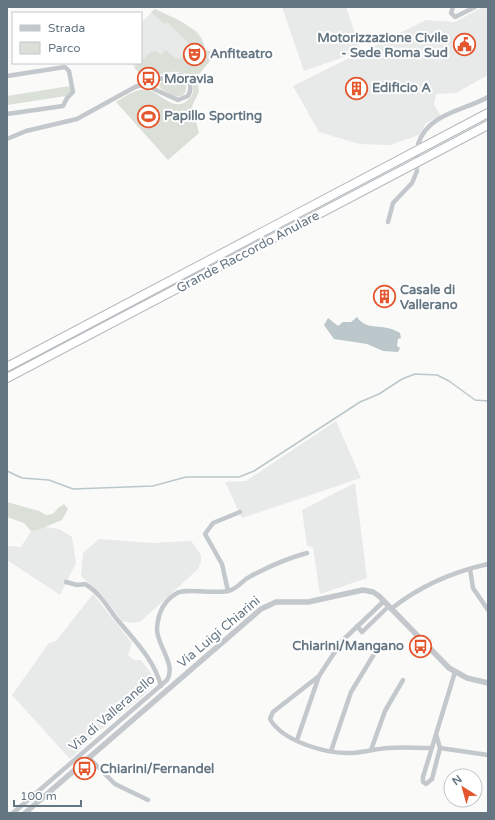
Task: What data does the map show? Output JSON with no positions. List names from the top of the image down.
{
  "streets": {
    "highway": ["Grande Raccordo Anulare"],
    "street": ["Via Luigi Chiarini", "Via di Valleranello"]
  },
  "places": {
    "public building": ["Motorizzazione Civile - Sede Roma Sud"],
    "theatre": ["Anfiteatro"],
    "bus stop": ["Moravia", "Chiarini/Mangano", "Chiarini/Fernandel"],
    "building": ["Edificio A", "Casale di Vallerano"],
    "sports": ["Papillo Sporting"]
  },
  "legend": ["Strada", "Parco"],
  "scale_bar": "100 m",
  "north": "top left"
}
